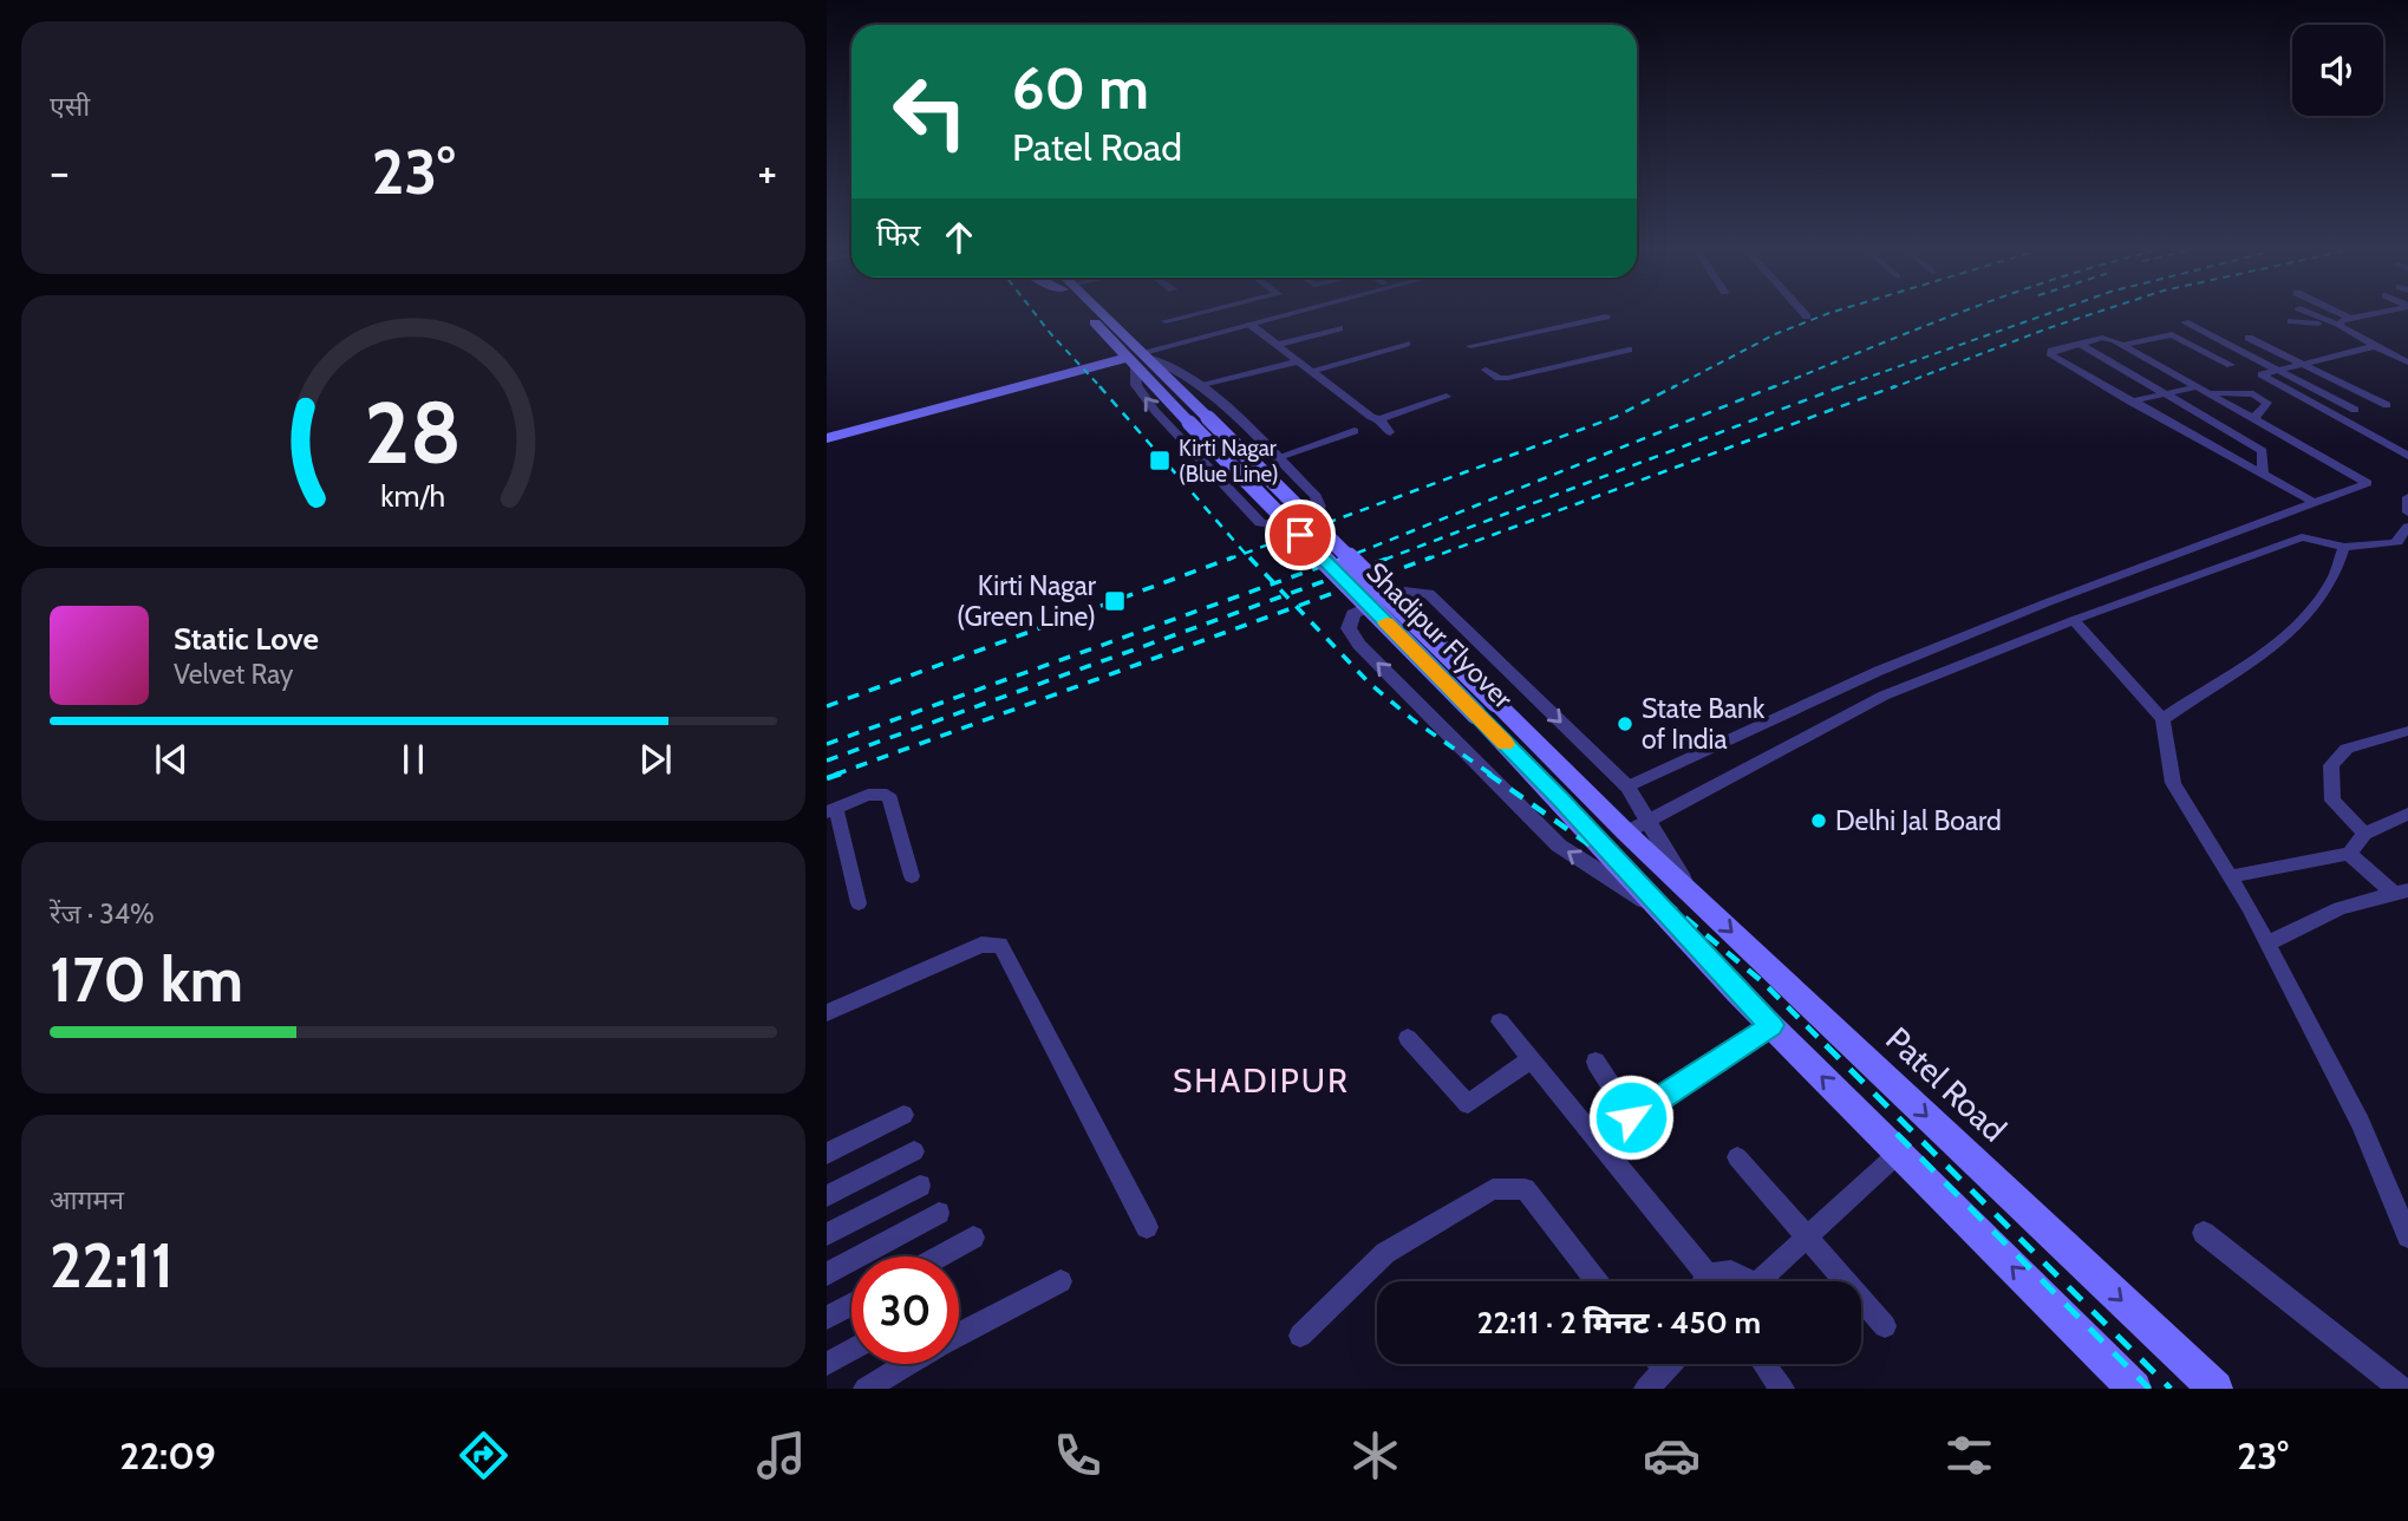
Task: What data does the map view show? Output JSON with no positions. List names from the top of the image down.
{
  "streets": {
    "main road": ["Shadipur Flyover", "Patel Road"]
  },
  "crossings": [
    ["Shadipur Flyover", "Patel Road"]
  ],
  "districts": ["SHADIPUR"],
  "places": {
    "transit": ["Kirti Nagar (Blue Line)", "Kirti Nagar (Green Line)"],
    "other": ["State Bank of India", "Delhi Jal Board"]
  },
  "page": {
    "tile": [
      "एसी",
      ["रेंज · 34%", "170 km"],
      ["आगमन", "22:11"]
    ],
    "turn": ["60 m", "Patel Road"],
    "heat": ["−", "23°", "+"],
    "then": "फिर",
    "song": ["Static Love", "Velvet Ray"],
    "limit": "30",
    "trip": "22:11 · 2 मिनट · 450 m",
    "tabs": ["22:09", "23°"],
    "gauge": ["28", "km/h"]
  }
}
